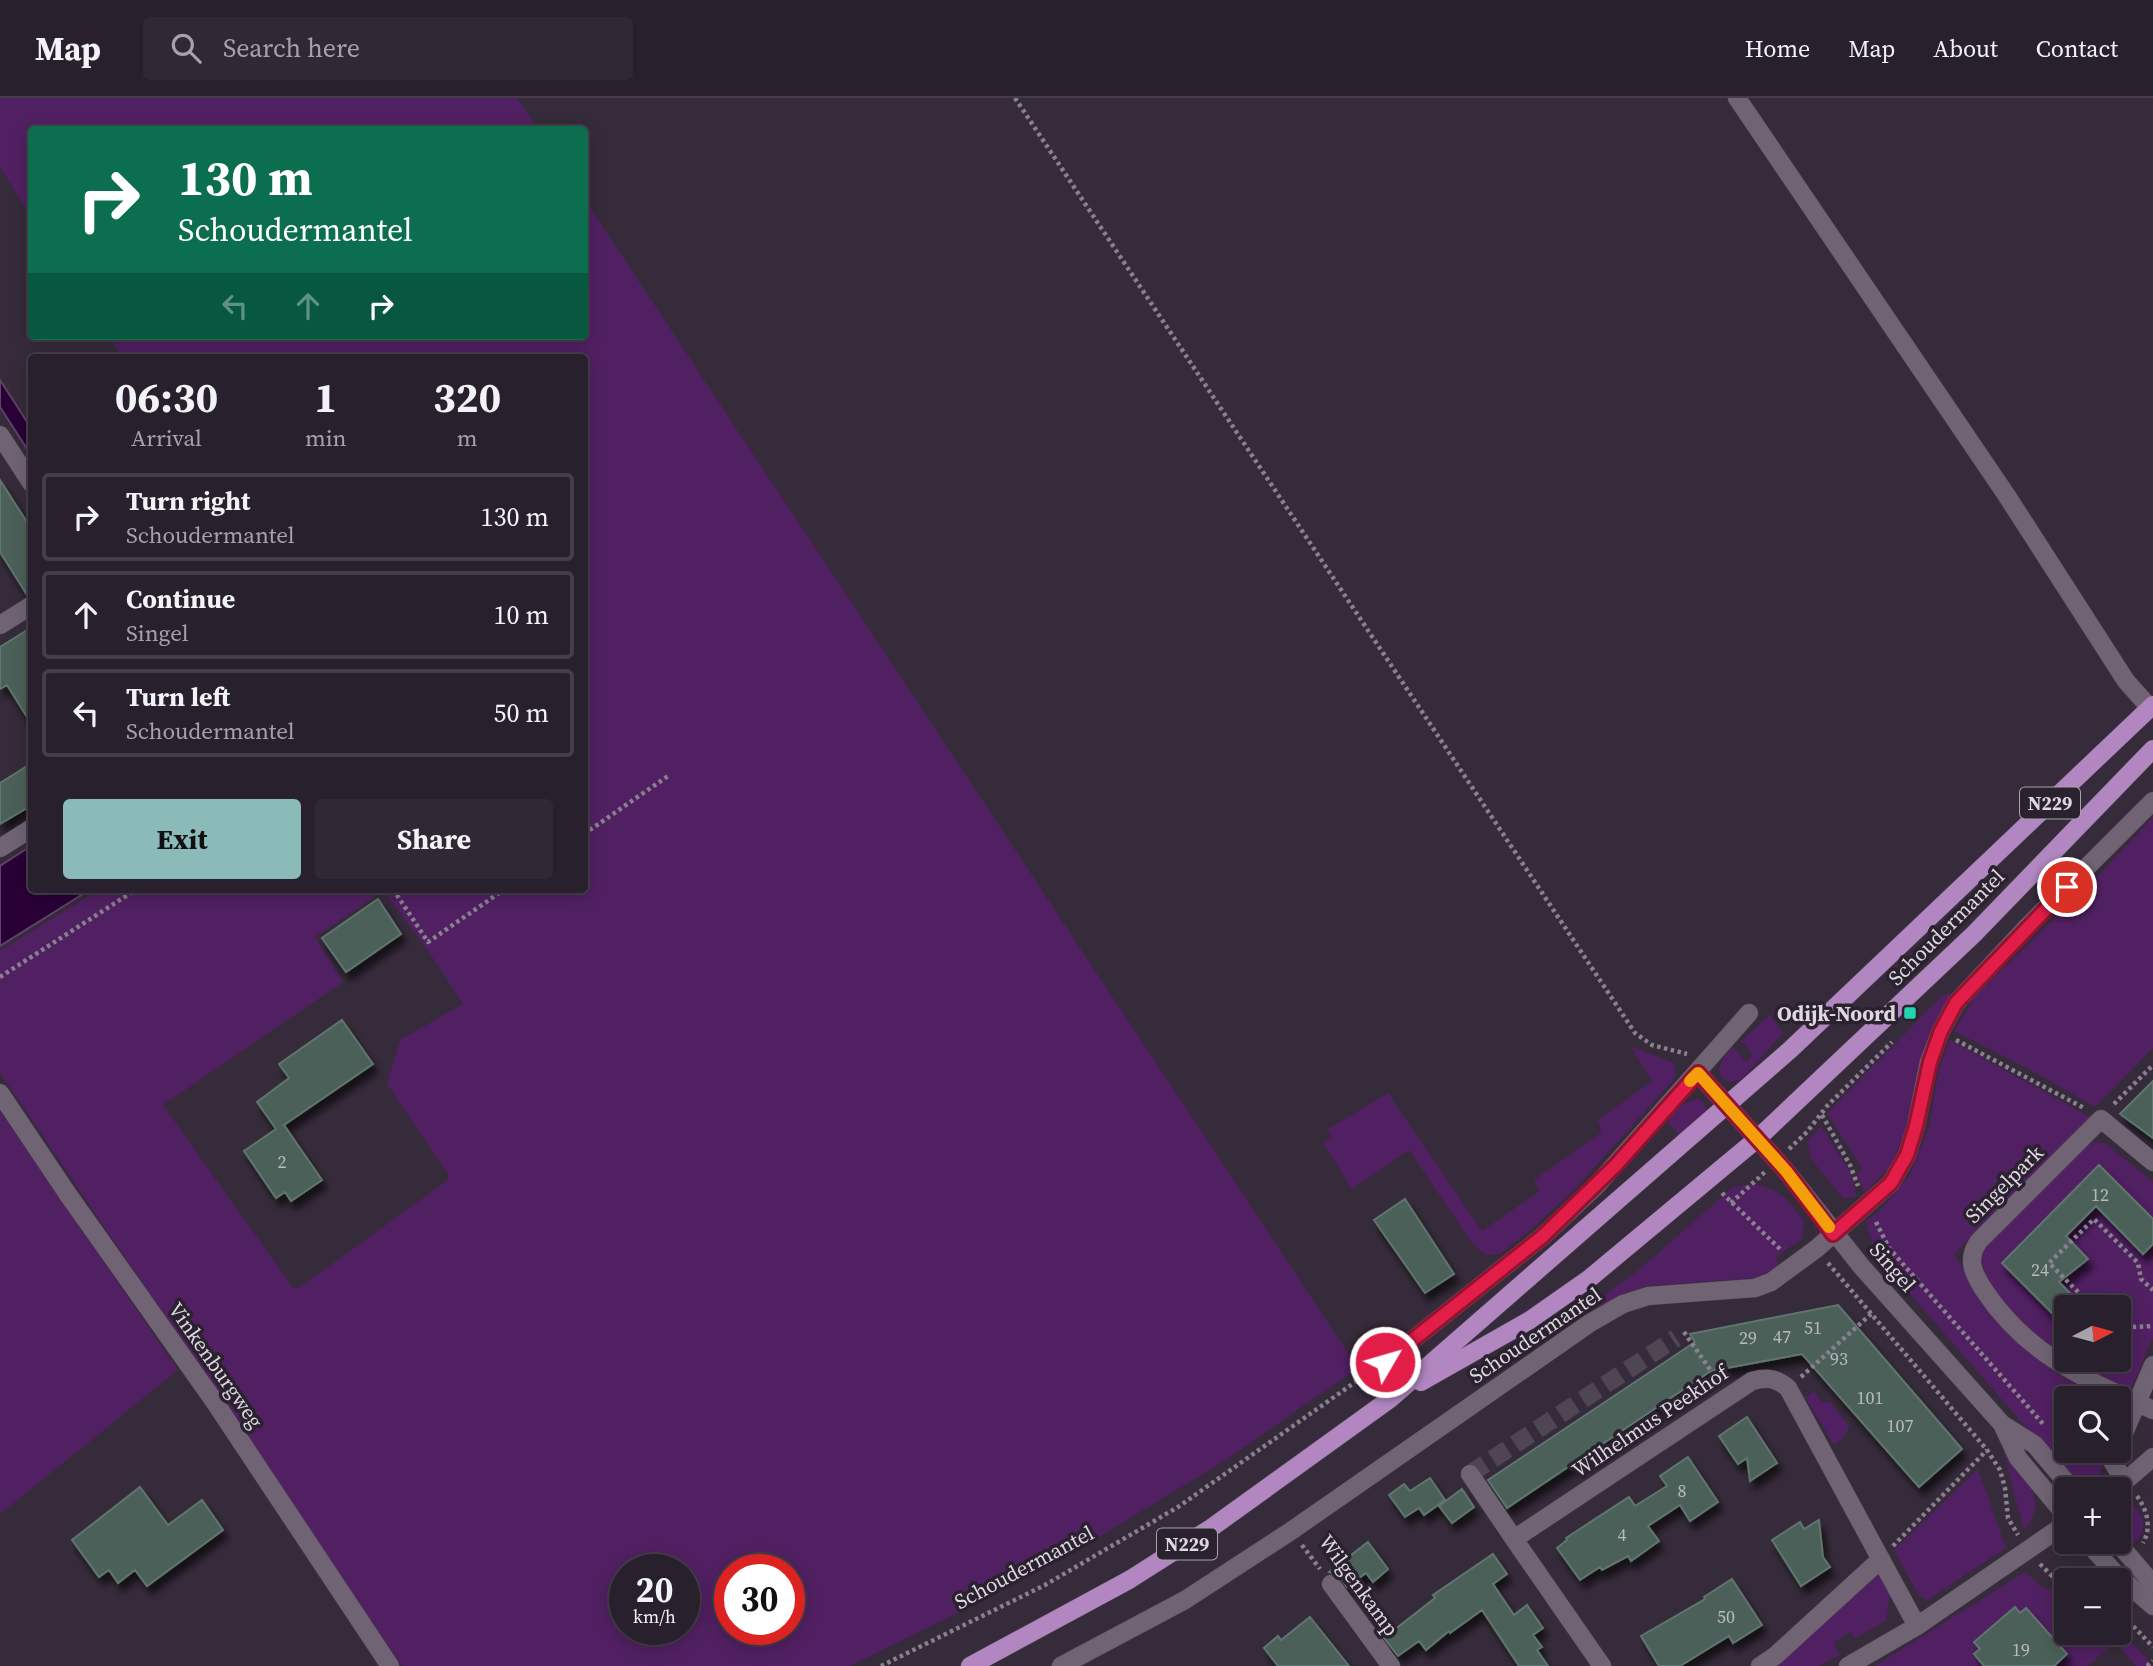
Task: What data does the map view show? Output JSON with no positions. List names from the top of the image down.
{
  "streets": {
    "main road": ["N229", "Schoudermantel"],
    "street": [
      "Singelpark",
      "Singel",
      "Vinkenburgweg",
      "Wilhelmus Peekhof",
      "Wilgenkamp"
    ]
  },
  "crossings": [
    ["Schoudermantel", "Singel"],
    ["Schoudermantel", "Wilgenkamp"]
  ],
  "places": {
    "transit": ["Odijk-Noord"]
  },
  "house_numbers": [
    "2",
    "12",
    "24",
    "51",
    "47",
    "29",
    "93",
    "101",
    "107",
    "8",
    "4",
    "50",
    "19"
  ],
  "north": "right",
  "page": {
    "header": "Map",
    "search": "Search here",
    "nav": [
      "Home",
      "Map",
      "About",
      "Contact"
    ],
    "turn": ["130 m", "Schoudermantel"],
    "eta": [
      "06:30",
      "Arrival",
      "1",
      "min",
      "320",
      "m"
    ],
    "list": [
      {
        "name": "Turn right",
        "note": "Schoudermantel",
        "value": "130 m"
      },
      {
        "name": "Continue",
        "note": "Singel",
        "value": "10 m"
      },
      {
        "name": "Turn left",
        "note": "Schoudermantel",
        "value": "50 m"
      }
    ],
    "buttons": ["Exit", "Share"],
    "map_buttons": ["+", "−"],
    "speed": "20 km/h",
    "limit": "30"
  }
}
